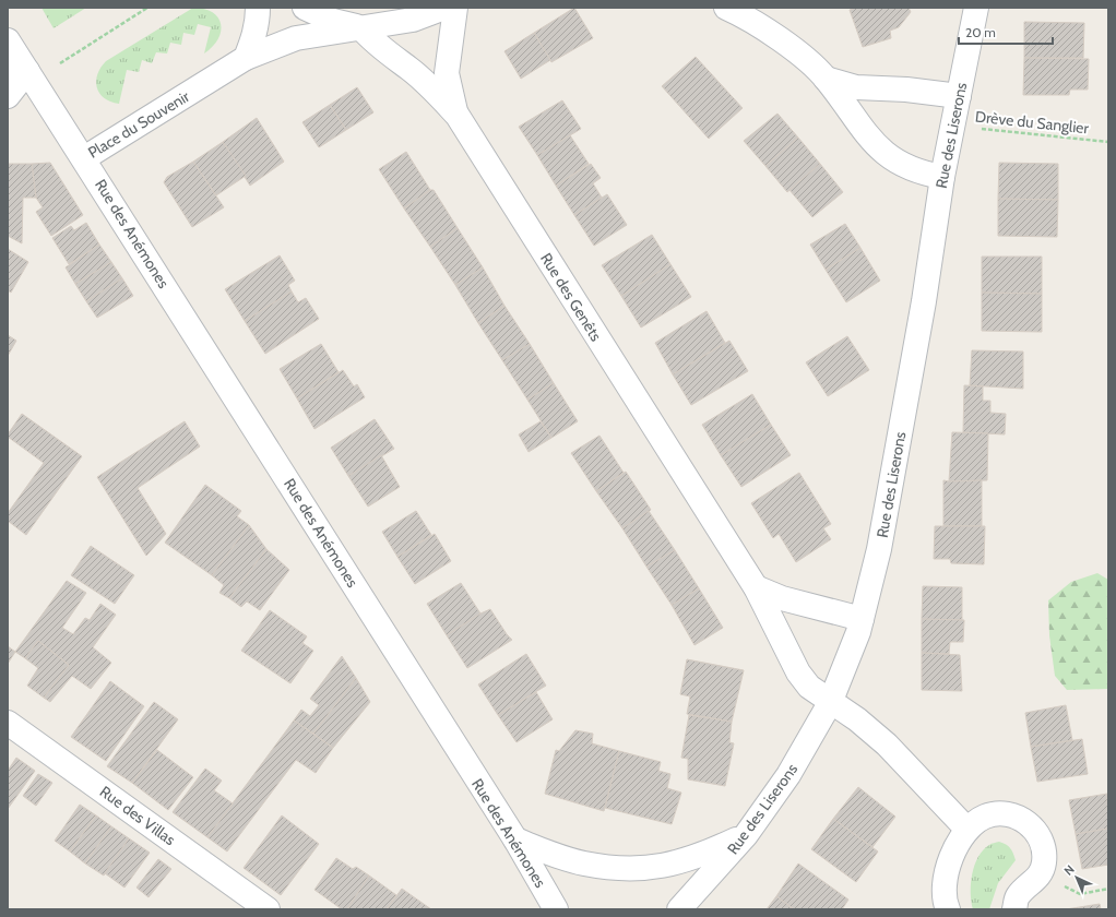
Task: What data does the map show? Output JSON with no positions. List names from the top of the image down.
{
  "streets": {
    "street": [
      "Place du Souvenir",
      "Rue des Liserons",
      "Rue des Anémones",
      "Rue des Genêts",
      "Rue des Villas"
    ],
    "path": ["Drève du Sanglier"]
  },
  "crossings": [
    ["Drève du Sanglier", "Rue des Liserons"],
    ["Place du Souvenir", "Rue des Anémones"],
    ["Rue des Liserons", "Rue des Genêts"]
  ],
  "scale_bar": "20 m",
  "north": "top left"
}
